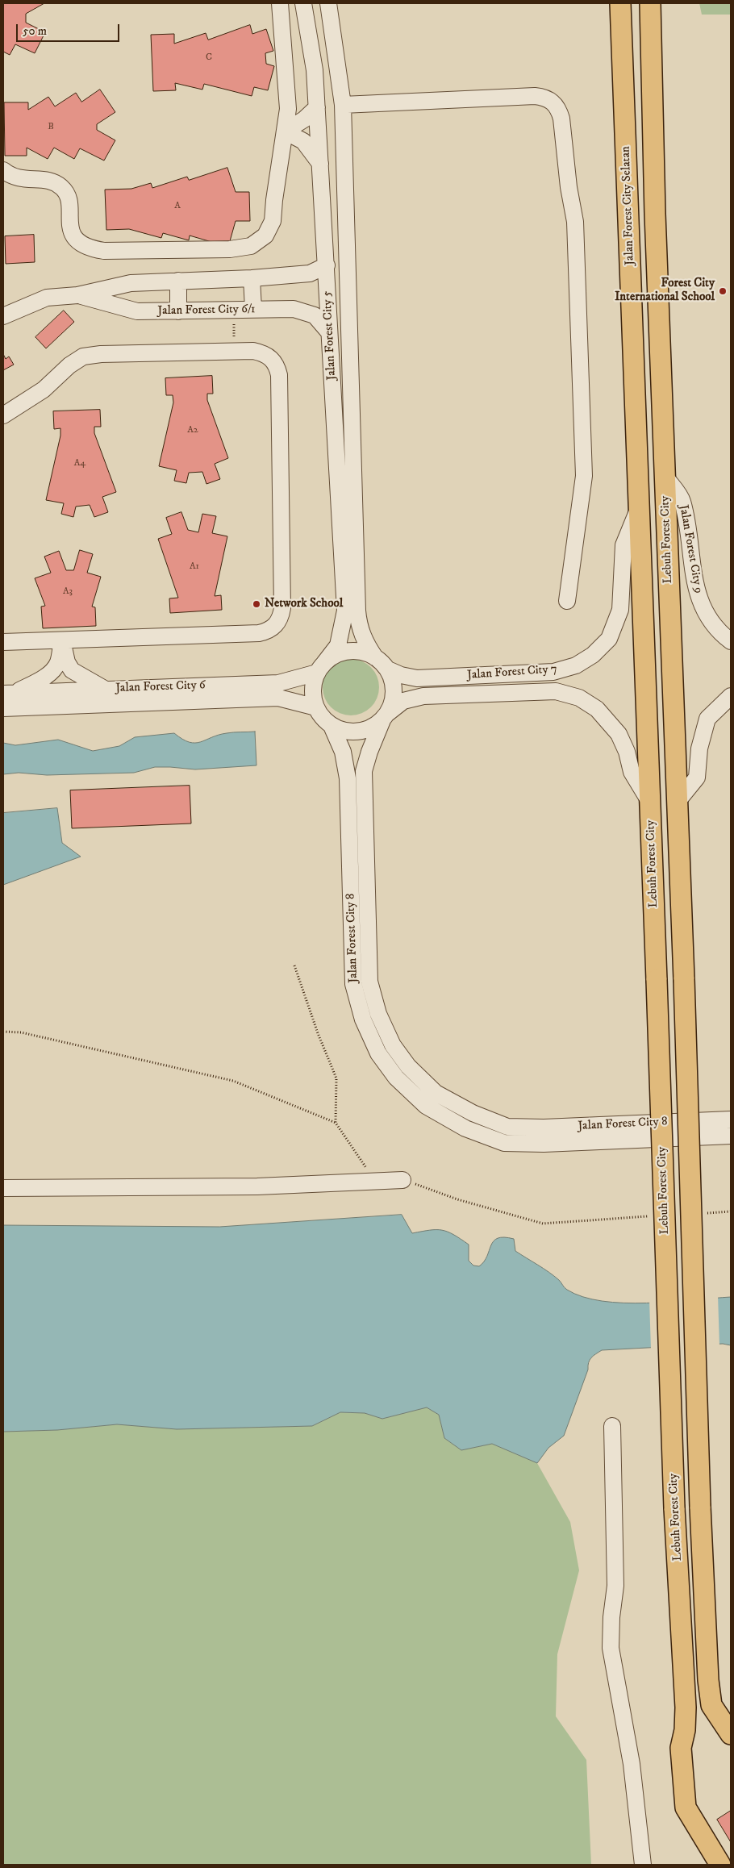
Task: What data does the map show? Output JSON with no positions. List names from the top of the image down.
{
  "streets": {
    "main road": ["Jalan Forest City Selatan", "Lebuh Forest City"],
    "street": [
      "Jalan Forest City 6/1",
      "Jalan Forest City 5",
      "Jalan Forest City 9",
      "Jalan Forest City 7",
      "Jalan Forest City 6",
      "Jalan Forest City 8"
    ]
  },
  "crossings": [
    ["Jalan Forest City Selatan", "Lebuh Forest City"],
    ["Jalan Forest City Selatan", "Jalan Forest City 7"],
    ["Jalan Forest City 6/1", "Jalan Forest City 5"],
    ["Jalan Forest City 5", "Jalan Forest City 7"],
    ["Jalan Forest City 5", "Jalan Forest City 6"],
    ["Jalan Forest City 5", "Jalan Forest City 8"],
    ["Lebuh Forest City", "Jalan Forest City 9"],
    ["Lebuh Forest City", "Jalan Forest City 7"],
    ["Jalan Forest City 7", "Jalan Forest City 6"],
    ["Jalan Forest City 7", "Jalan Forest City 8"],
    ["Jalan Forest City 6", "Jalan Forest City 8"]
  ],
  "places": ["Forest City International School", "Network School"],
  "house_numbers": [
    "C",
    "B",
    "A",
    "A2",
    "A4",
    "A1",
    "A3"
  ],
  "scale_bar": "50 m"
}
